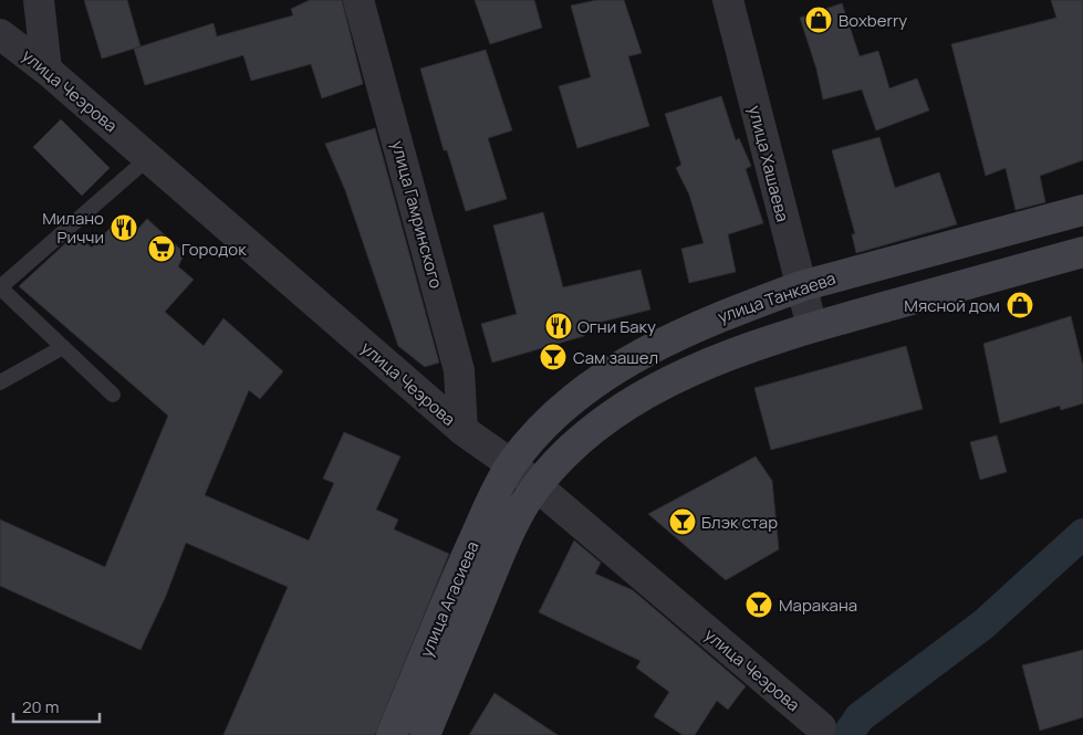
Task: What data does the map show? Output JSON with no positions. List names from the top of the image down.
{
  "streets": {
    "main road": ["улица Танкаева", "улица Агасиева"],
    "street": ["улица Чеэрова", "улица Хашаева", "улица Гамринского"]
  },
  "crossings": [
    ["улица Чеэрова", "улица Гамринского"],
    ["улица Чеэрова", "улица Танкаева"],
    ["улица Чеэрова", "улица Агасиева"],
    ["улица Хашаева", "улица Танкаева"],
    ["улица Танкаева", "улица Агасиева"]
  ],
  "places": {
    "shop": ["Boxberry", "Мясной дом"],
    "restaurant": ["Милано Риччи", "Огни Баку"],
    "supermarket": ["Городок"],
    "bar": ["Сам зашел", "Блэк стар", "Маракана"]
  },
  "scale_bar": "20 m"
}
